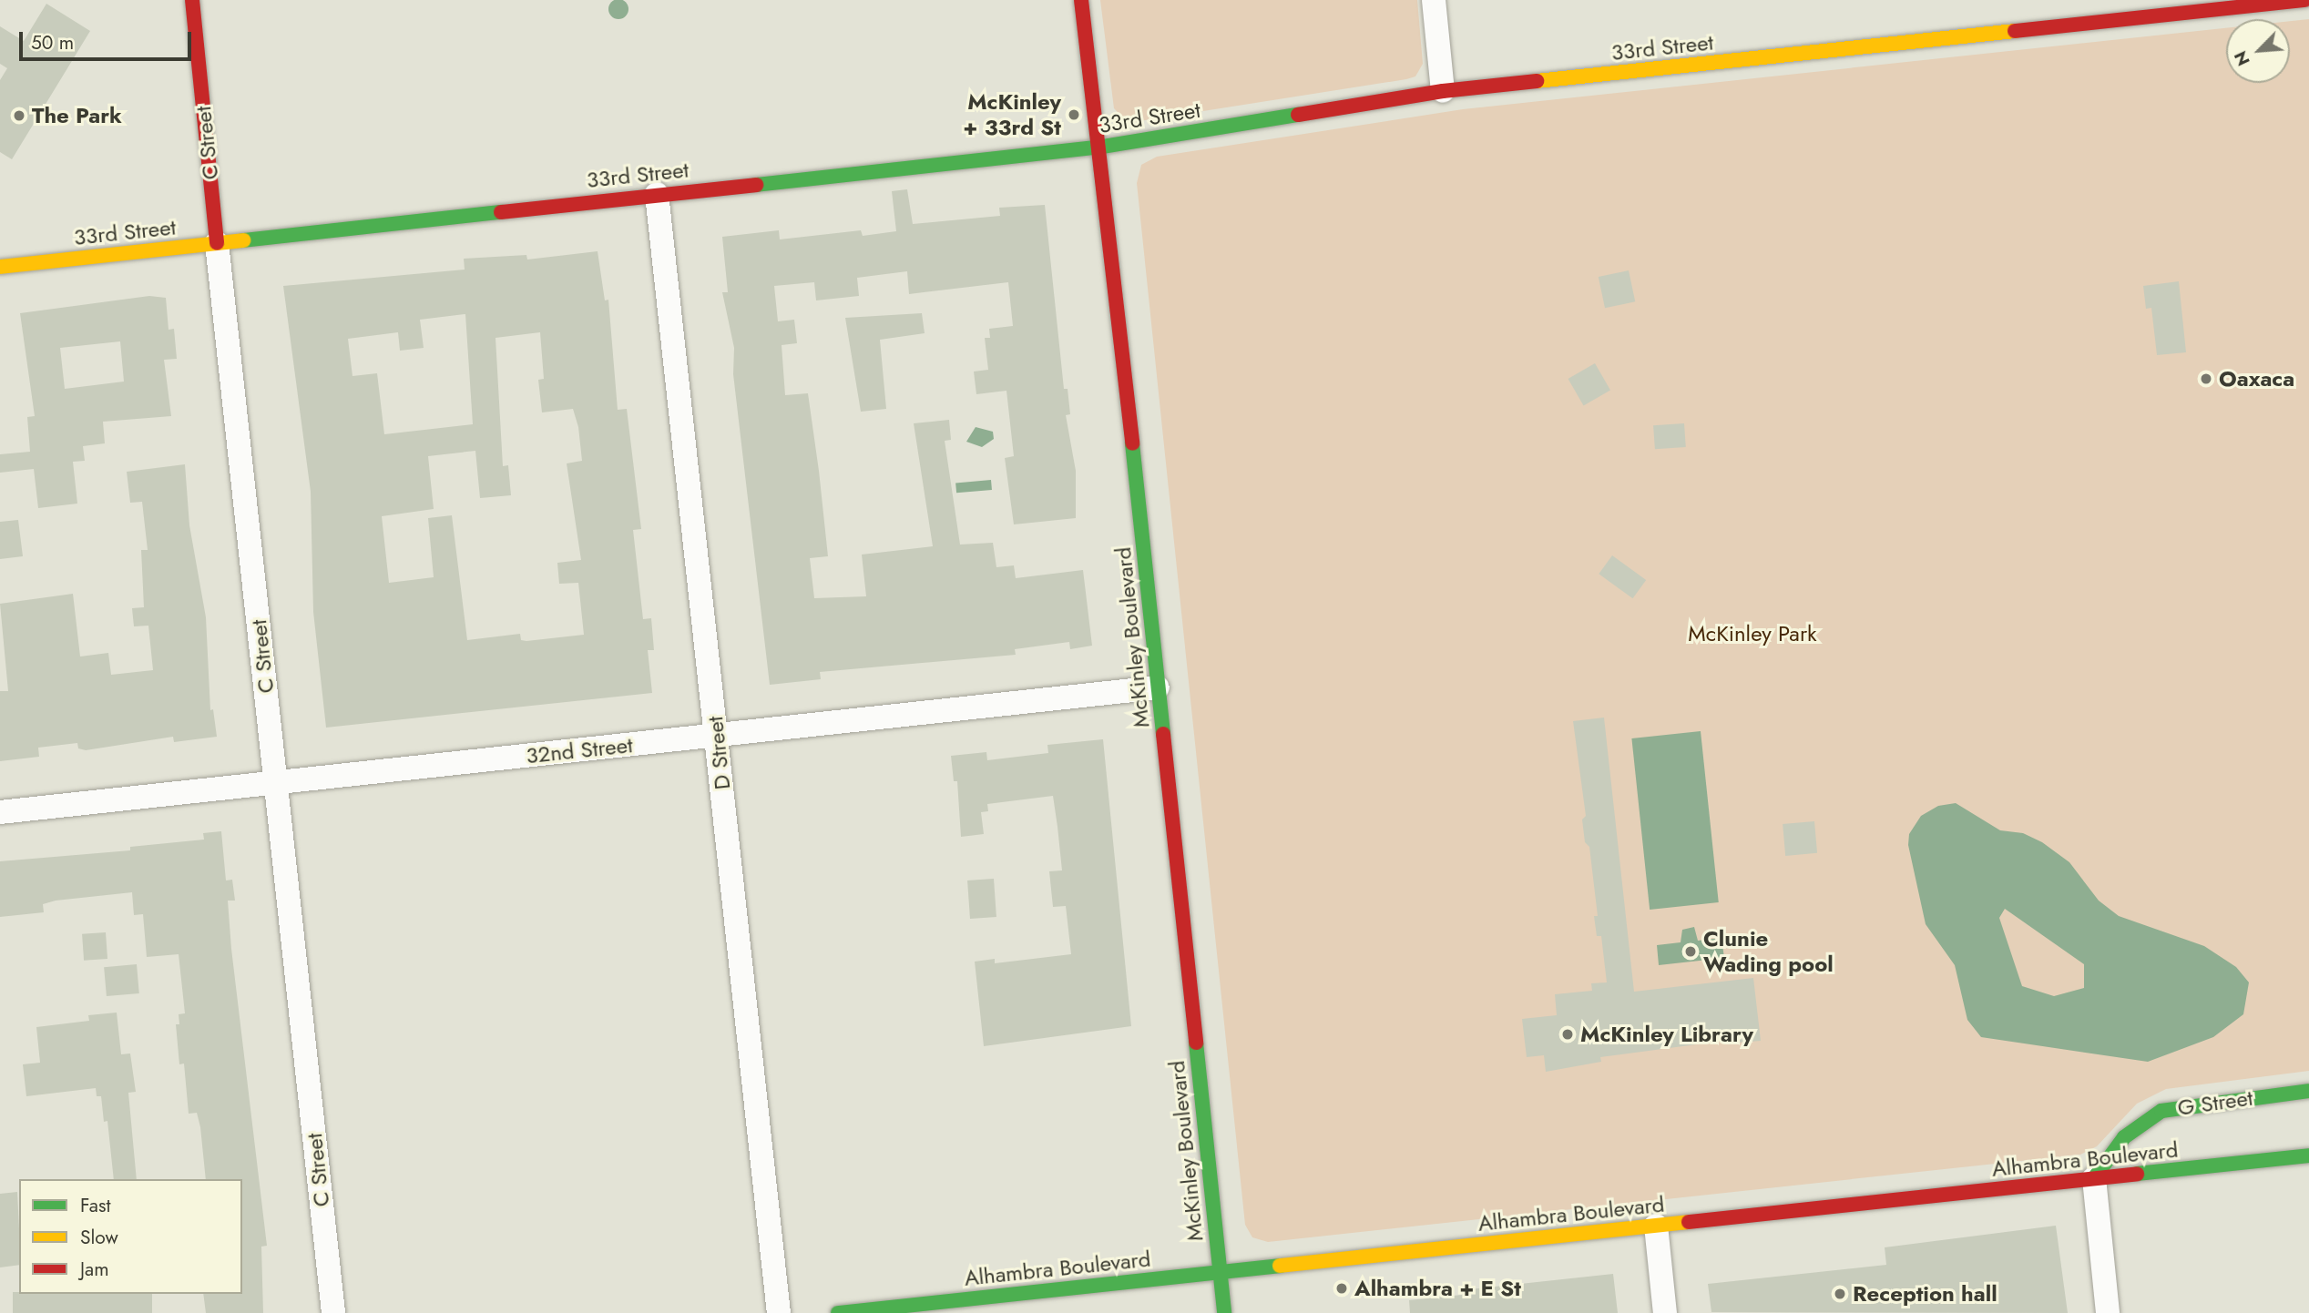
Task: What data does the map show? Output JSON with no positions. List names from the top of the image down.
{
  "streets": {
    "street": [
      "33rd Street",
      "C Street",
      "McKinley Boulevard",
      "32nd Street",
      "D Street",
      "G Street",
      "Alhambra Boulevard"
    ]
  },
  "crossings": [
    ["33rd Street", "C Street"],
    ["33rd Street", "McKinley Boulevard"],
    ["33rd Street", "D Street"],
    ["C Street", "32nd Street"],
    ["McKinley Boulevard", "32nd Street"],
    ["McKinley Boulevard", "Alhambra Boulevard"],
    ["32nd Street", "D Street"],
    ["G Street", "Alhambra Boulevard"]
  ],
  "parks": ["McKinley Park"],
  "places": [
    "McKinley + 33rd St",
    "The Park",
    "Oaxaca",
    "Clunie Wading pool",
    "McKinley Library",
    "Alhambra + E St",
    "Reception hall"
  ],
  "legend": ["Fast", "Slow", "Jam"],
  "scale_bar": "50 m",
  "north": "bottom left"
}
